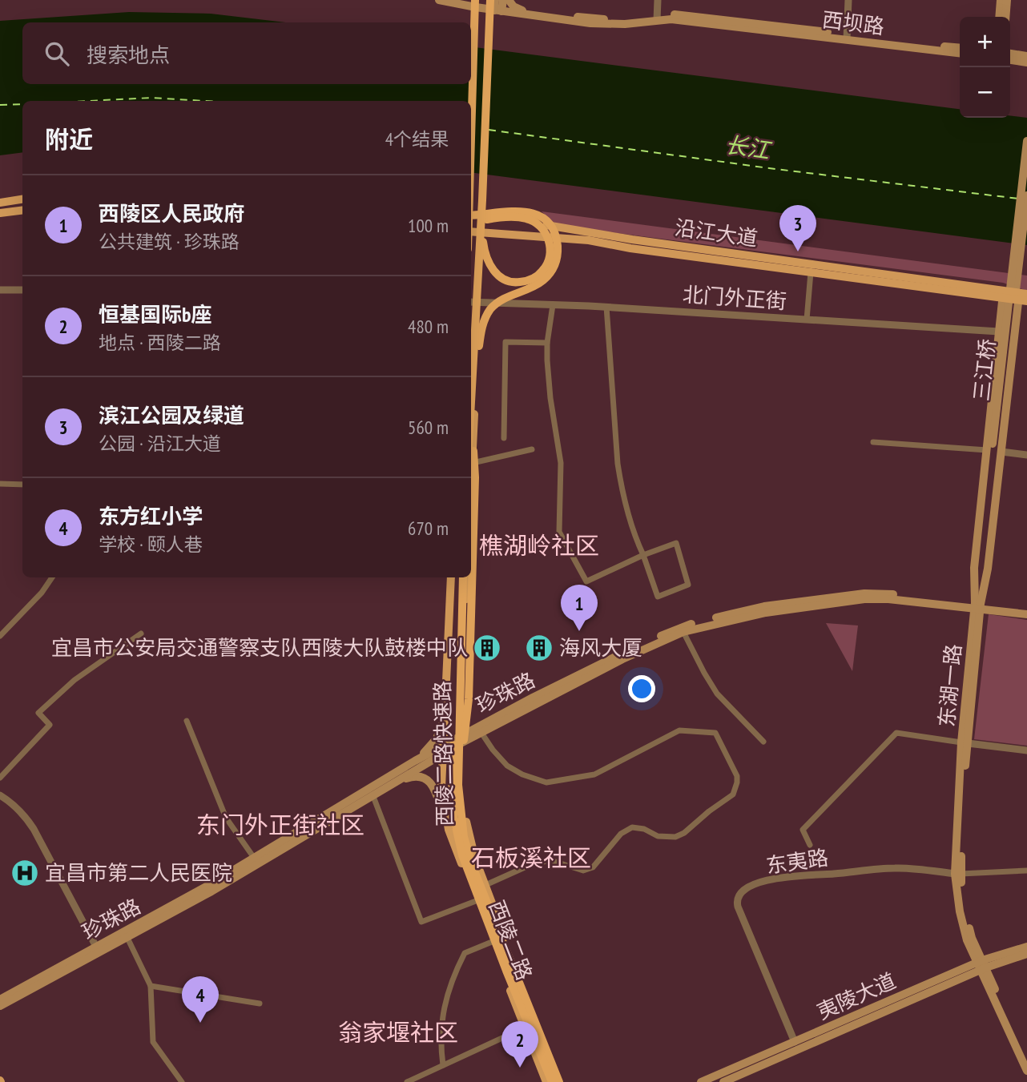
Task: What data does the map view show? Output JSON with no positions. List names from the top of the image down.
{
  "streets": {
    "highway": ["西陵二路快速路"],
    "main road": [
      "西坝路",
      "沿江大道",
      "三江桥",
      "珍珠路",
      "西陵二路",
      "夷陵大道"
    ],
    "street": ["北门外正街", "东夷路"]
  },
  "crossings": [
    ["三江桥", "珍珠路"],
    ["珍珠路", "西陵二路"],
    ["东夷路", "夷陵大道"]
  ],
  "districts": [
    "樵湖岭社区",
    "东门外正街社区",
    "石板溪社区",
    "翁家堰社区"
  ],
  "water": ["长江"],
  "places": {
    "building": ["宜昌市公安局交通警察支队西陵大队鼓楼中队", "海风大厦"],
    "hospital": ["宜昌市第二人民医院"]
  },
  "page": {
    "map_buttons": ["+", "−"],
    "search": "搜索地点",
    "heading": ["附近", "4个结果"],
    "list": [
      {
        "mark": "1",
        "name": "西陵区人民政府",
        "note": "公共建筑 · 珍珠路",
        "value": "100 m"
      },
      {
        "mark": "2",
        "name": "恒基国际b座",
        "note": "地点 · 西陵二路",
        "value": "480 m"
      },
      {
        "mark": "3",
        "name": "滨江公园及绿道",
        "note": "公园 · 沿江大道",
        "value": "560 m"
      },
      {
        "mark": "4",
        "name": "东方红小学",
        "note": "学校 · 颐人巷",
        "value": "670 m"
      }
    ],
    "pins": [
      "3",
      "1",
      "4",
      "2"
    ]
  }
}
